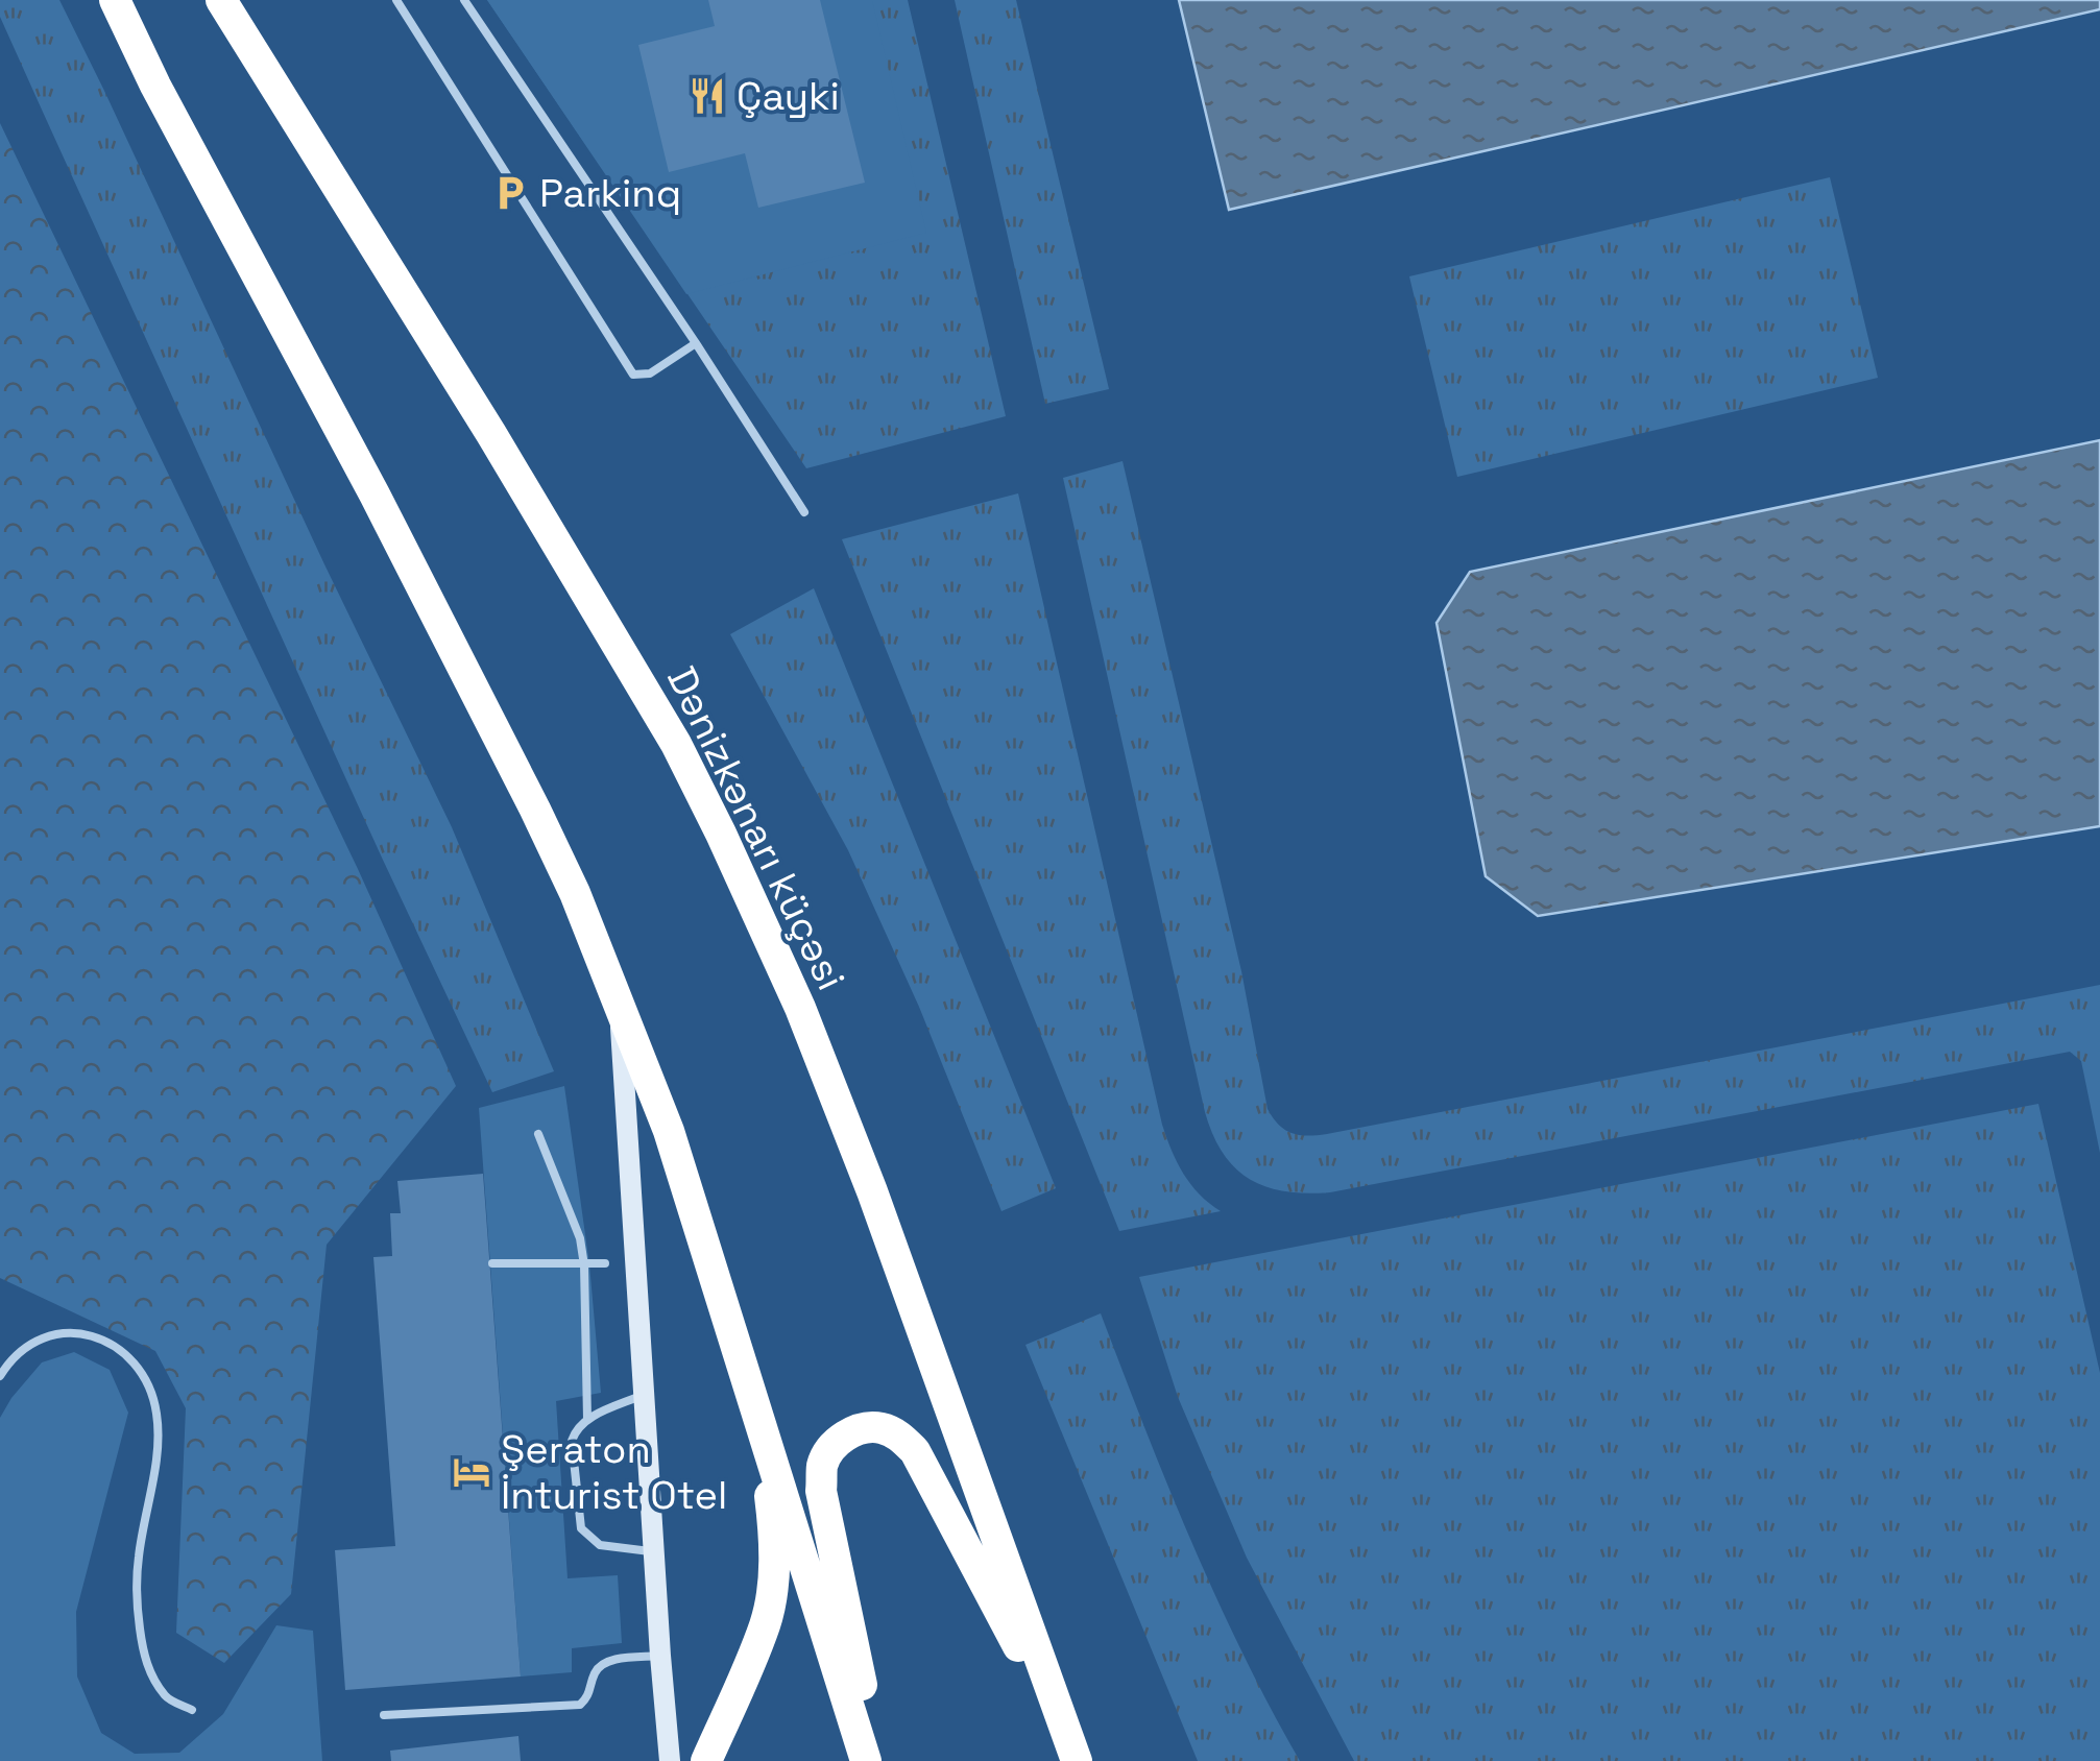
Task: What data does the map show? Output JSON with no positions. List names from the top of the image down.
{
  "streets": {
    "highway": ["Dənizkənarı küçəsi"]
  },
  "places": {
    "restaurant": ["Çayki"],
    "parking": ["Parkinq"],
    "hotel": ["Şeraton İnturist Otel"]
  }
}
